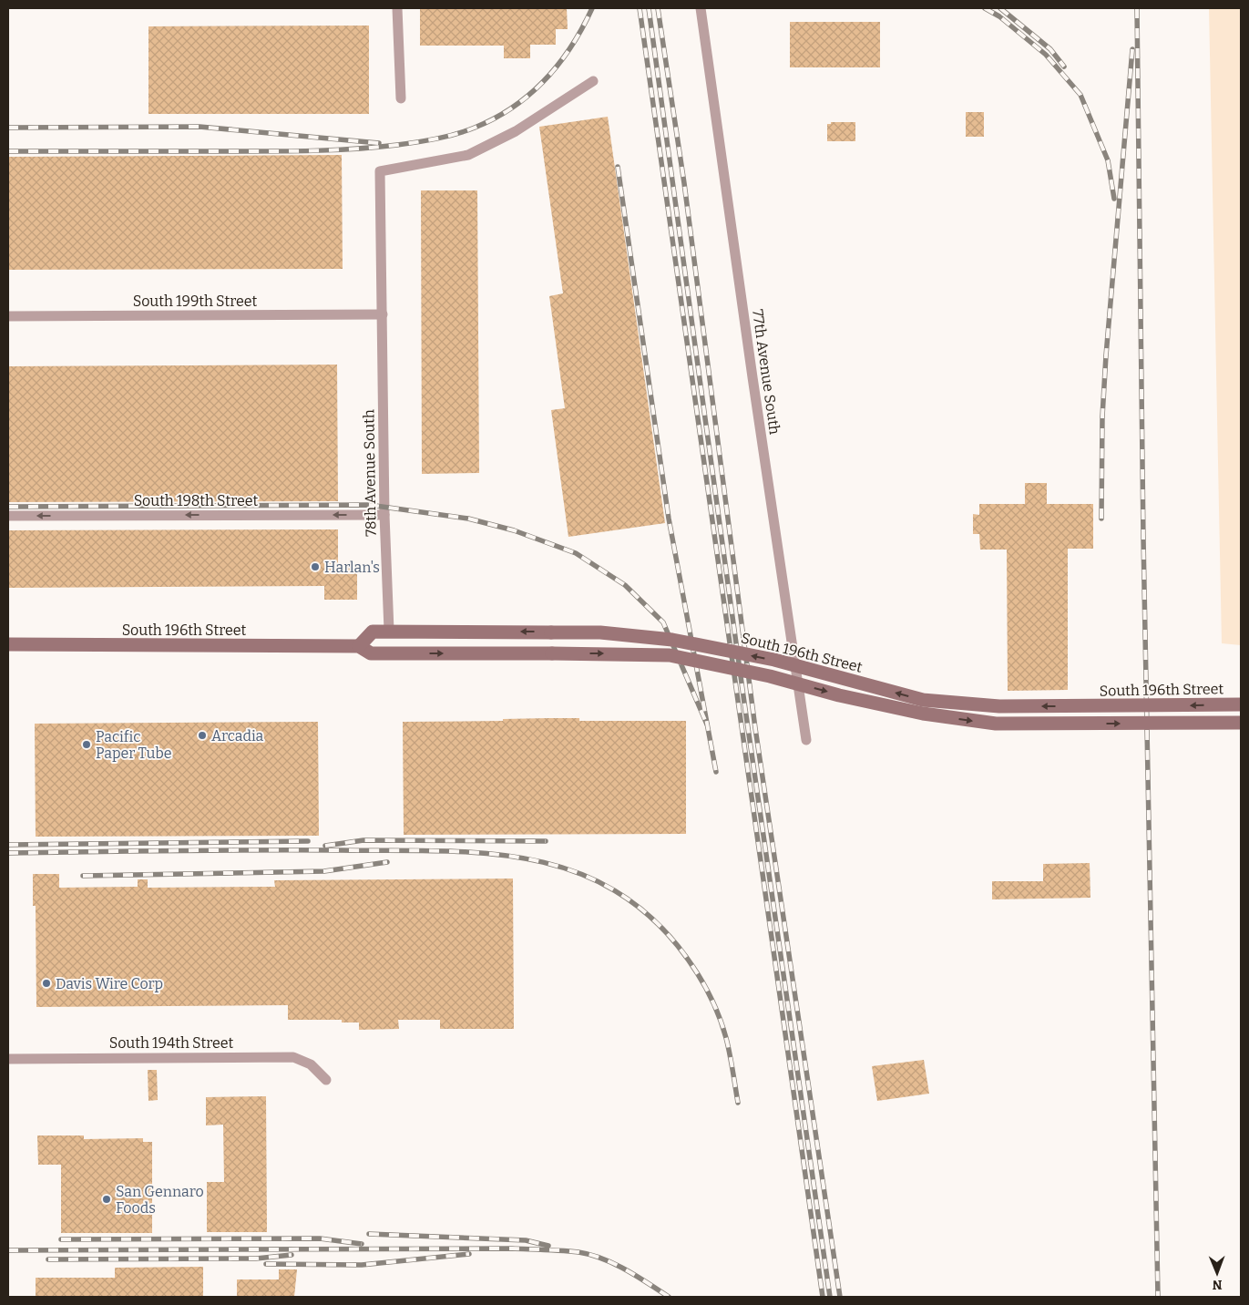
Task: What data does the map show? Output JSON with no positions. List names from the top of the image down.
{
  "streets": {
    "main road": ["South 196th Street"],
    "street": [
      "South 199th Street",
      "77th Avenue South",
      "78th Avenue South",
      "South 198th Street",
      "South 194th Street"
    ]
  },
  "crossings": [
    ["South 199th Street", "78th Avenue South"],
    ["78th Avenue South", "South 198th Street"],
    ["78th Avenue South", "South 196th Street"]
  ],
  "one_way": ["South 198th Street"],
  "places": [
    "Harlan's",
    "Arcadia",
    "Pacific Paper Tube",
    "Davis Wire Corp",
    "San Gennaro Foods"
  ],
  "north": "bottom"
}
